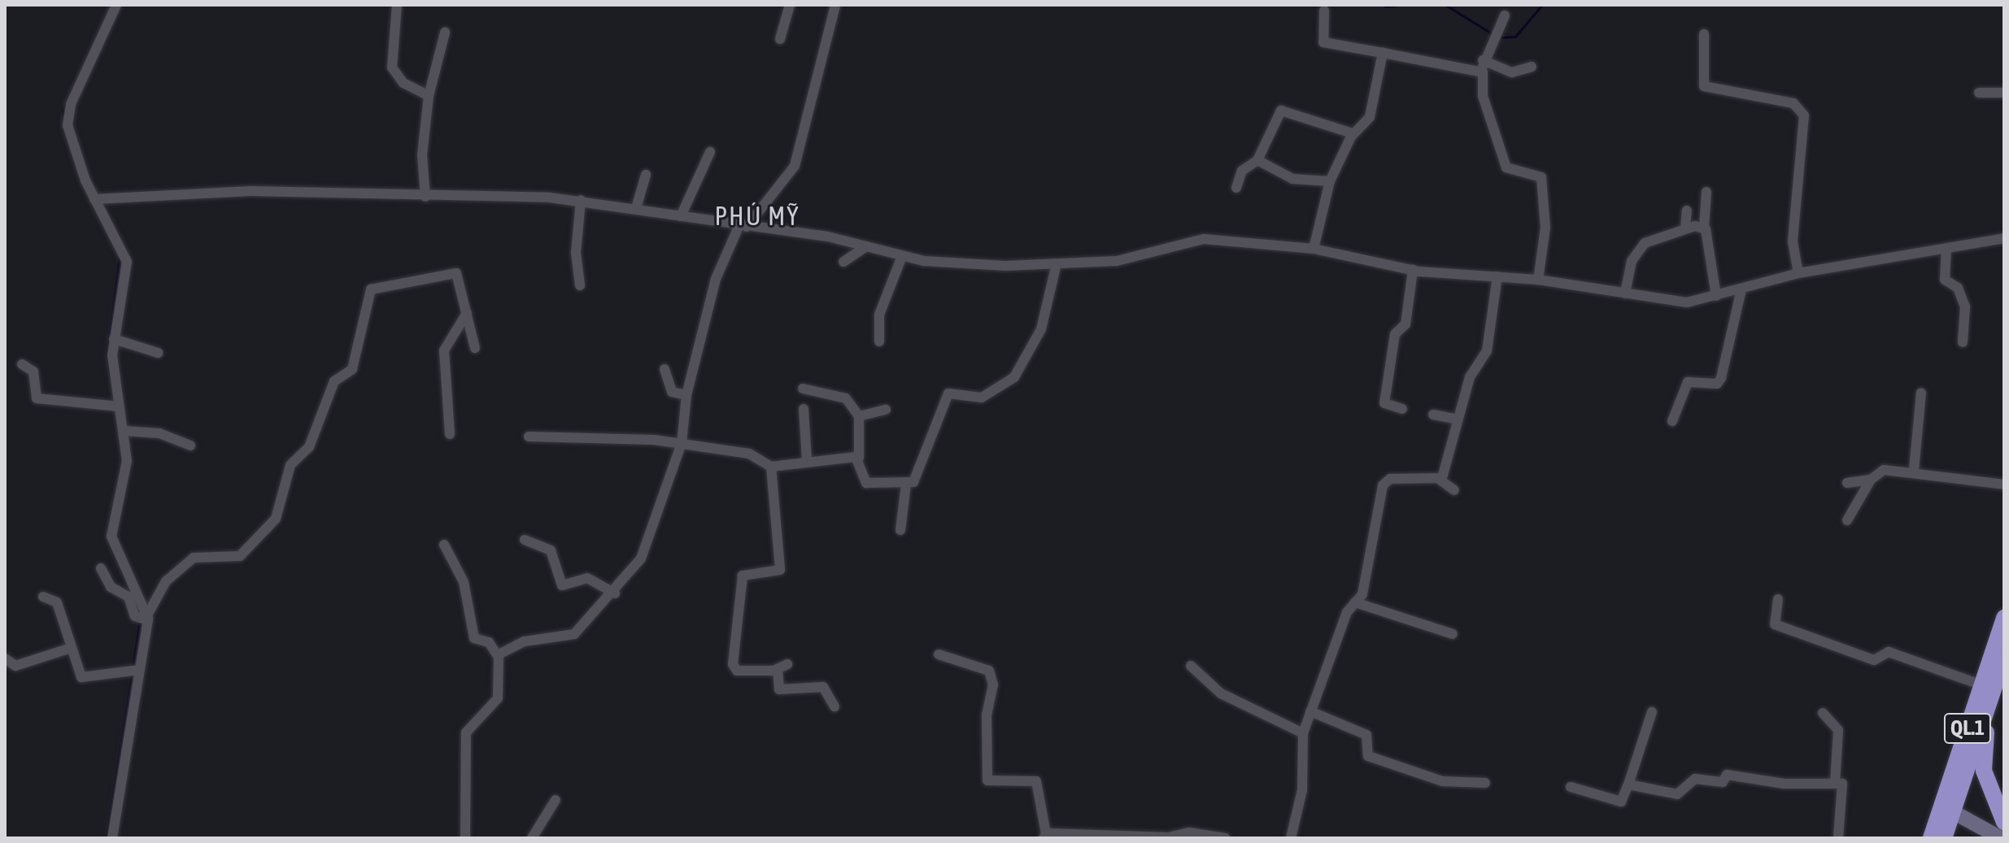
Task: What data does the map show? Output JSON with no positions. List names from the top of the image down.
{
  "streets": {
    "highway": ["QL.1"]
  },
  "districts": ["PHÚ MỸ"]
}
